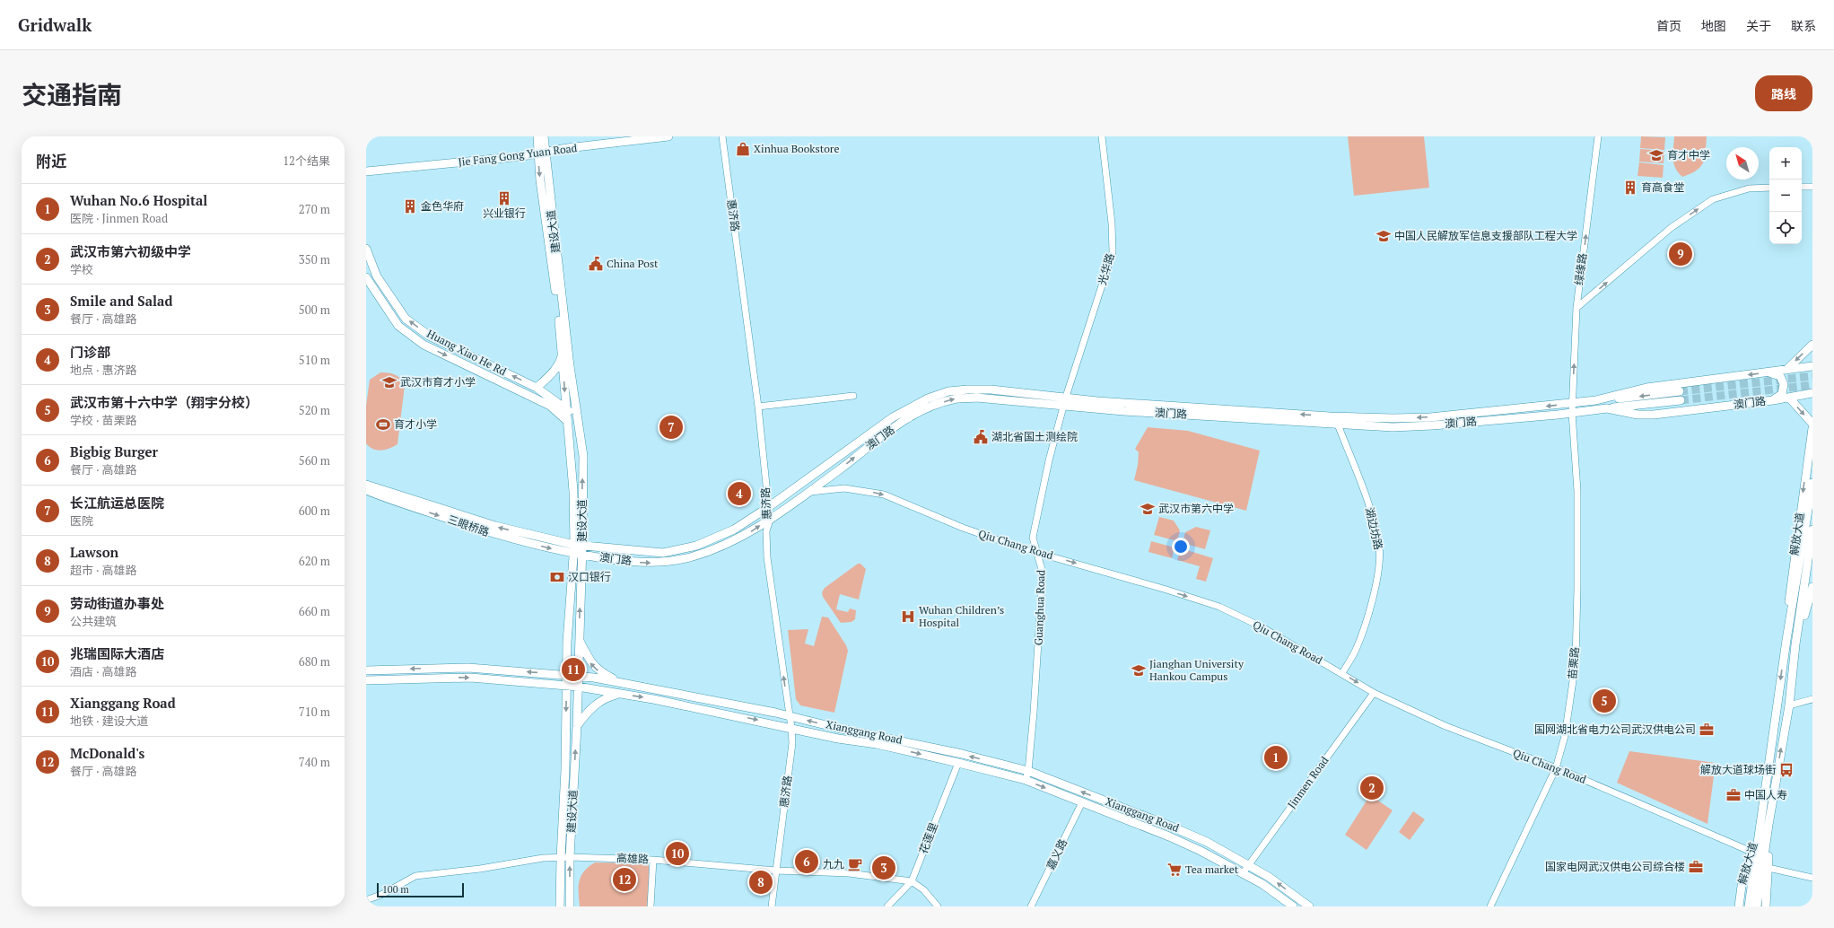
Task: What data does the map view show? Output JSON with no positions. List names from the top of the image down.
{
  "streets": {
    "main road": [
      "Jie Fang Gong Yuan Road",
      "建设大道",
      "Huang Xiao He Rd",
      "澳门路",
      "三眼桥路",
      "解放大道",
      "Xianggang Road"
    ],
    "street": [
      "惠济路",
      "光华路",
      "绿缘路",
      "湖边坊路",
      "Qiu Chang Road",
      "Guanghua Road",
      "苗栗路",
      "Jinmen Road",
      "花莲里",
      "嘉义路",
      "高雄路"
    ]
  },
  "crossings": [
    ["Jie Fang Gong Yuan Road", "建设大道"],
    ["惠济路", "澳门路"],
    ["惠济路", "Xianggang Road"],
    ["惠济路", "高雄路"],
    ["建设大道", "Huang Xiao He Rd"],
    ["建设大道", "澳门路"],
    ["建设大道", "三眼桥路"],
    ["建设大道", "Xianggang Road"],
    ["建设大道", "高雄路"],
    ["光华路", "澳门路"],
    ["光华路", "Guanghua Road"],
    ["绿缘路", "澳门路"],
    ["绿缘路", "苗栗路"],
    ["澳门路", "三眼桥路"],
    ["澳门路", "湖边坊路"],
    ["澳门路", "Qiu Chang Road"],
    ["澳门路", "Guanghua Road"],
    ["澳门路", "苗栗路"],
    ["湖边坊路", "Qiu Chang Road"],
    ["解放大道", "Qiu Chang Road"],
    ["Qiu Chang Road", "Guanghua Road"],
    ["Qiu Chang Road", "苗栗路"],
    ["Qiu Chang Road", "Jinmen Road"],
    ["Guanghua Road", "Xianggang Road"],
    ["Xianggang Road", "Jinmen Road"],
    ["Xianggang Road", "花莲里"],
    ["Xianggang Road", "嘉义路"],
    ["花莲里", "高雄路"]
  ],
  "one_way": ["绿缘路", "Qiu Chang Road"],
  "places": {
    "shop": ["Xinhua Bookstore"],
    "school or university": [
      "育才中学",
      "中国人民解放军信息支援部队工程大学",
      "武汉市育才小学",
      "武汉市第六中学",
      "Jianghan University Hankou Campus"
    ],
    "building": ["育高食堂", "兴业银行", "金色华府"],
    "public building": ["China Post", "湖北省国土测绘院"],
    "sports": ["育才小学"],
    "bank": ["汉口银行"],
    "hospital": ["Wuhan Children’s Hospital"],
    "office": ["国网湖北省电力公司武汉供电公司", "中国人寿", "国家电网武汉供电公司综合楼"],
    "bus stop": ["解放大道球场街"],
    "cafe": ["九九"],
    "supermarket": ["Tea market"]
  },
  "scale_bar": "100 m",
  "north": "top left",
  "page": {
    "header": "Gridwalk",
    "nav": [
      "首页",
      "地图",
      "关于",
      "联系"
    ],
    "title": "交通指南",
    "buttons": "路线",
    "heading": ["附近", "12个结果"],
    "map_buttons": ["+", "−"],
    "list": [
      {
        "mark": "1",
        "name": "Wuhan No.6 Hospital",
        "note": "医院 · Jinmen Road",
        "value": "270 m"
      },
      {
        "mark": "2",
        "name": "武汉市第六初级中学",
        "note": "学校",
        "value": "350 m"
      },
      {
        "mark": "3",
        "name": "Smile and Salad",
        "note": "餐厅 · 高雄路",
        "value": "500 m"
      },
      {
        "mark": "4",
        "name": "门诊部",
        "note": "地点 · 惠济路",
        "value": "510 m"
      },
      {
        "mark": "5",
        "name": "武汉市第十六中学（翔宇分校）",
        "note": "学校 · 苗栗路",
        "value": "520 m"
      },
      {
        "mark": "6",
        "name": "Bigbig Burger",
        "note": "餐厅 · 高雄路",
        "value": "560 m"
      },
      {
        "mark": "7",
        "name": "长江航运总医院",
        "note": "医院",
        "value": "600 m"
      },
      {
        "mark": "8",
        "name": "Lawson",
        "note": "超市 · 高雄路",
        "value": "620 m"
      },
      {
        "mark": "9",
        "name": "劳动街道办事处",
        "note": "公共建筑",
        "value": "660 m"
      },
      {
        "mark": "10",
        "name": "兆瑞国际大酒店",
        "note": "酒店 · 高雄路",
        "value": "680 m"
      },
      {
        "mark": "11",
        "name": "Xianggang Road",
        "note": "地铁 · 建设大道",
        "value": "710 m"
      },
      {
        "mark": "12",
        "name": "McDonald's",
        "note": "餐厅 · 高雄路",
        "value": "740 m"
      }
    ],
    "pins": [
      "9",
      "7",
      "4",
      "11",
      "5",
      "1",
      "2",
      "10",
      "6",
      "3",
      "12",
      "8"
    ],
    "scale": "100 m"
  }
}
